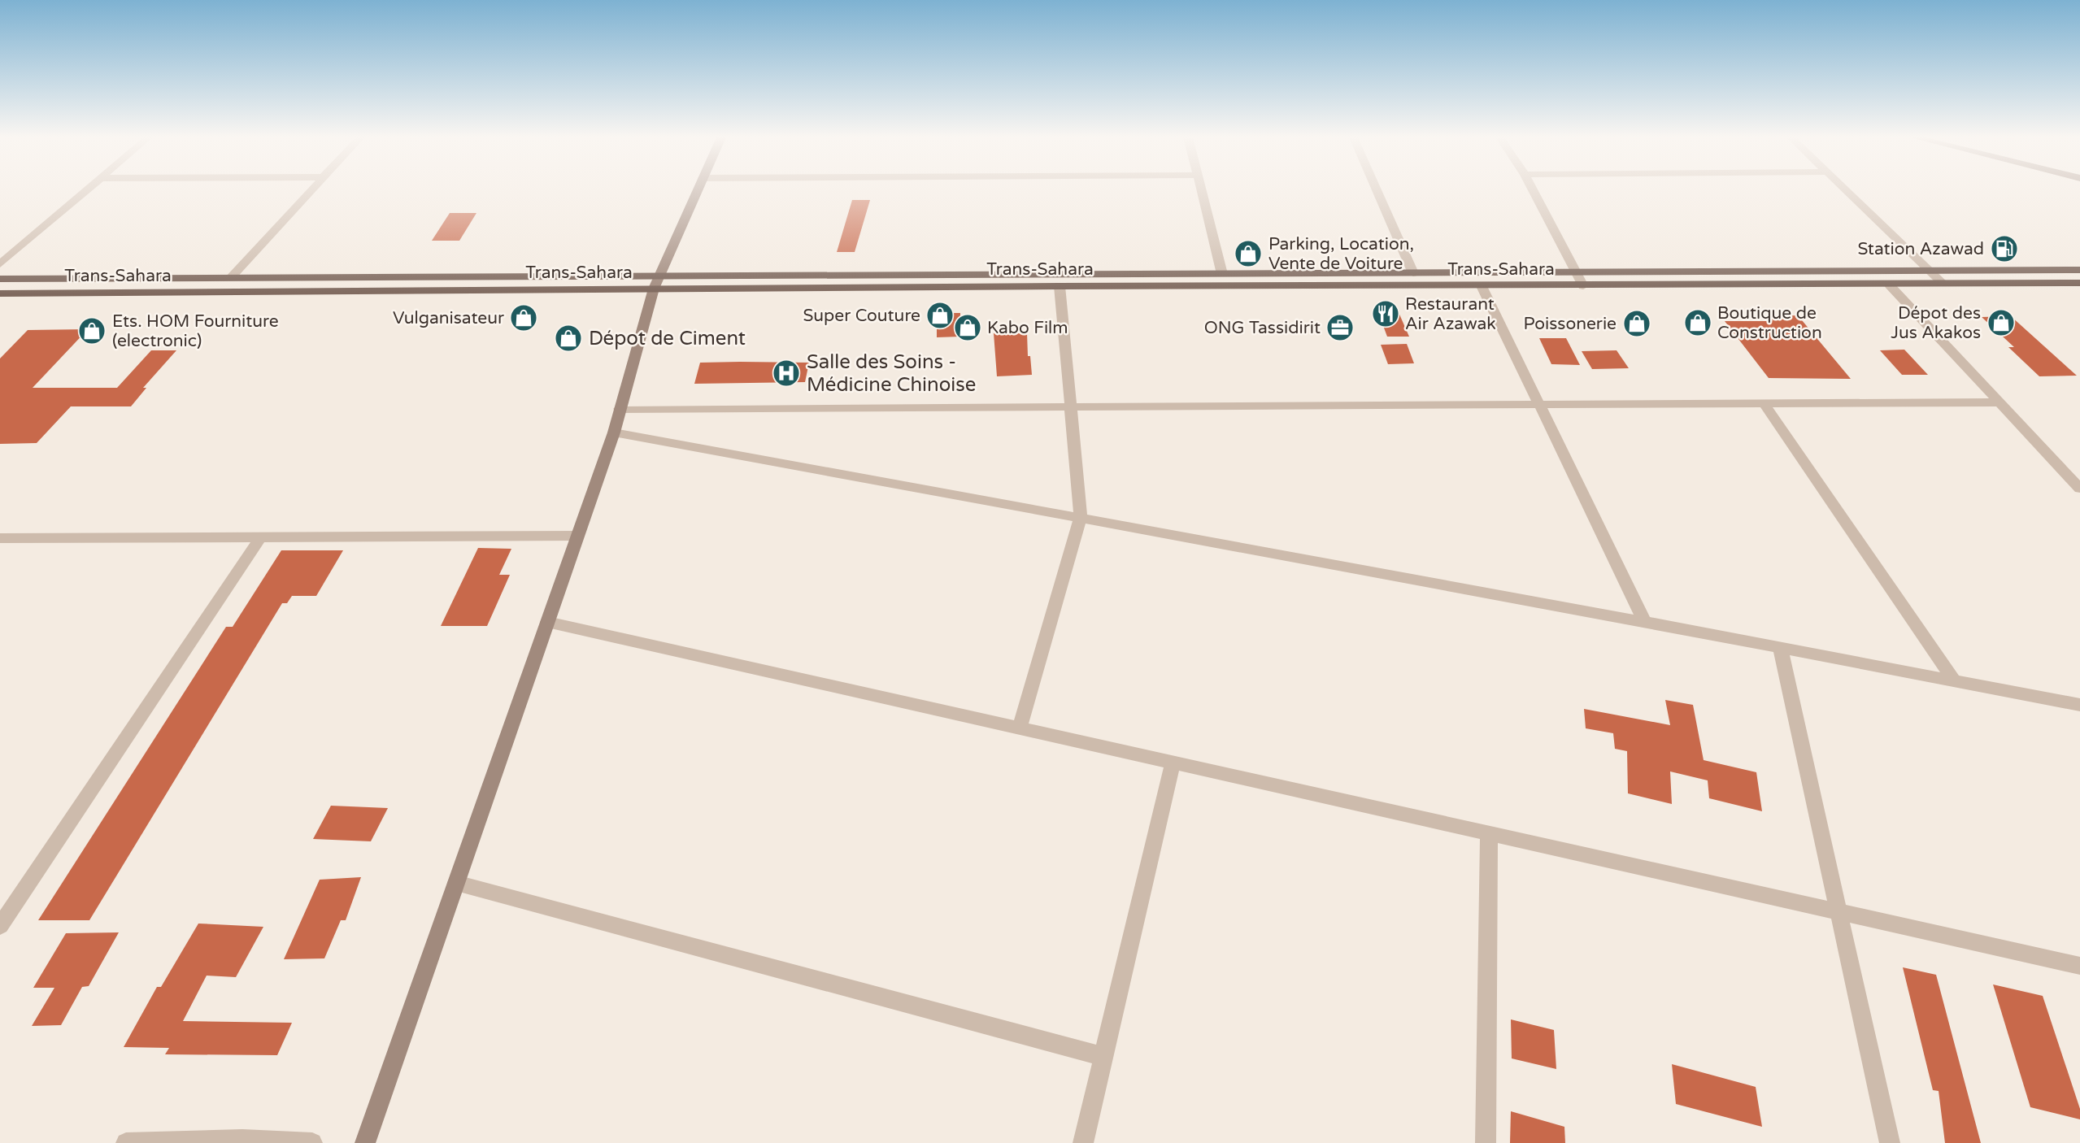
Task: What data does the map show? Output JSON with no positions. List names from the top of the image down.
{
  "streets": {
    "main road": ["Trans-Sahara"]
  },
  "places": {
    "fuel station": ["Station Azawad"],
    "shop": [
      "Parking, Location, Vente de Voiture",
      "Super Couture",
      "Vulganisateur",
      "Boutique de Construction",
      "Dépot des Jus Akakos",
      "Poissonerie",
      "Kabo Film",
      "Ets. HOM Fourniture (electronic)",
      "Dépot de Ciment"
    ],
    "restaurant": ["Restaurant Air Azawak"],
    "office": ["ONG Tassidirit"],
    "hospital": ["Salle des Soins - Médicine Chinoise"]
  }
}
